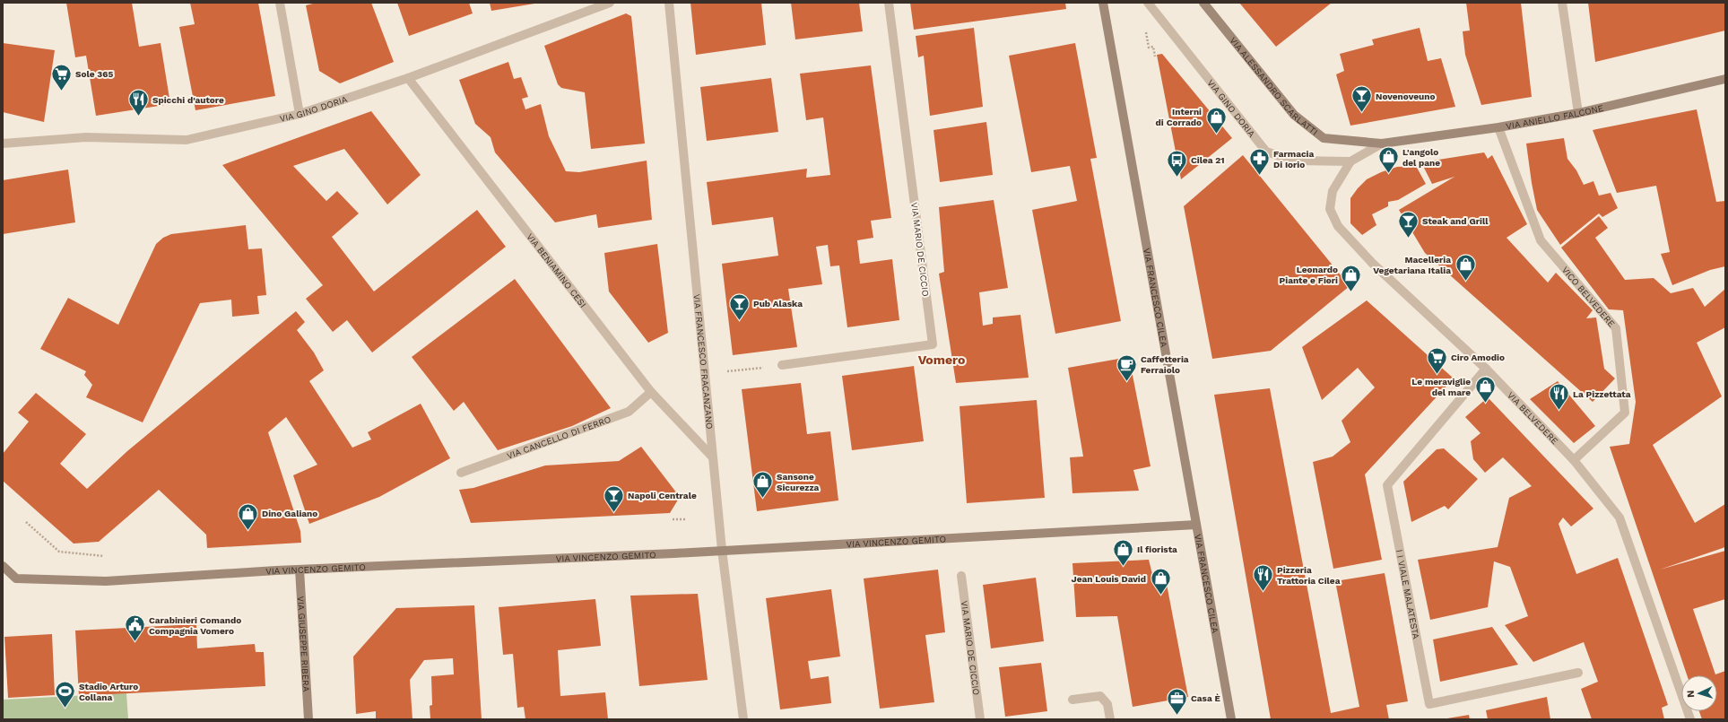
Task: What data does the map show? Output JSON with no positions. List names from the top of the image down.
{
  "streets": {
    "main road": [
      "VIA ALESSANDRO SCARLATTI",
      "VIA ANIELLO FALCONE",
      "VIA FRANCESCO CILEA",
      "VIA VINCENZO GEMITO",
      "VIA GIUSEPPE RIBERA"
    ],
    "street": [
      "VIA GINO DORIA",
      "VIA MARIO DE CICCIO",
      "VIA BENIAMINO CESI",
      "VICO BELVEDERE",
      "VIA FRANCESCO FRACANZANO",
      "VIA BELVEDERE",
      "VIA CANCELLO DI FERRO",
      "I I VIALE MALATESTA"
    ]
  },
  "crossings": [
    ["VIA ALESSANDRO SCARLATTI", "VIA ANIELLO FALCONE"],
    ["VIA GINO DORIA", "VIA BENIAMINO CESI"],
    ["VIA GINO DORIA", "VIA BELVEDERE"],
    ["VIA ANIELLO FALCONE", "VICO BELVEDERE"],
    ["VIA BENIAMINO CESI", "VIA FRANCESCO FRACANZANO"],
    ["VIA BENIAMINO CESI", "VIA CANCELLO DI FERRO"],
    ["VICO BELVEDERE", "VIA BELVEDERE"],
    ["VIA FRANCESCO CILEA", "VIA VINCENZO GEMITO"],
    ["VIA FRANCESCO FRACANZANO", "VIA VINCENZO GEMITO"],
    ["VIA BELVEDERE", "I I VIALE MALATESTA"],
    ["VIA VINCENZO GEMITO", "VIA GIUSEPPE RIBERA"]
  ],
  "districts": ["Vomero"],
  "places": {
    "supermarket": ["Sole 365", "Ciro Amodio"],
    "bar": [
      "Novenoveuno",
      "Steak and Grill",
      "Pub Alaska",
      "Napoli Centrale"
    ],
    "restaurant": ["Spicchi d'autore", "La Pizzettata", "Pizzeria Trattoria Cilea"],
    "shop": [
      "Interni di Corrado",
      "L'angolo del pane",
      "Macelleria Vegetariana Italia",
      "Leonardo Piante e Fiori",
      "Le meraviglie del mare",
      "Sansone Sicurezza",
      "Dino Galiano",
      "Il fiorista",
      "Jean Louis David"
    ],
    "pharmacy": ["Farmacia Di Iorio"],
    "bus stop": ["Cilea 21"],
    "cafe": ["Caffetteria Ferraiolo"],
    "public building": ["Carabinieri Comando Compagnia Vomero"],
    "sports": ["Stadio Arturo Collana"],
    "office": ["Casa È"]
  },
  "north": "left"
}
